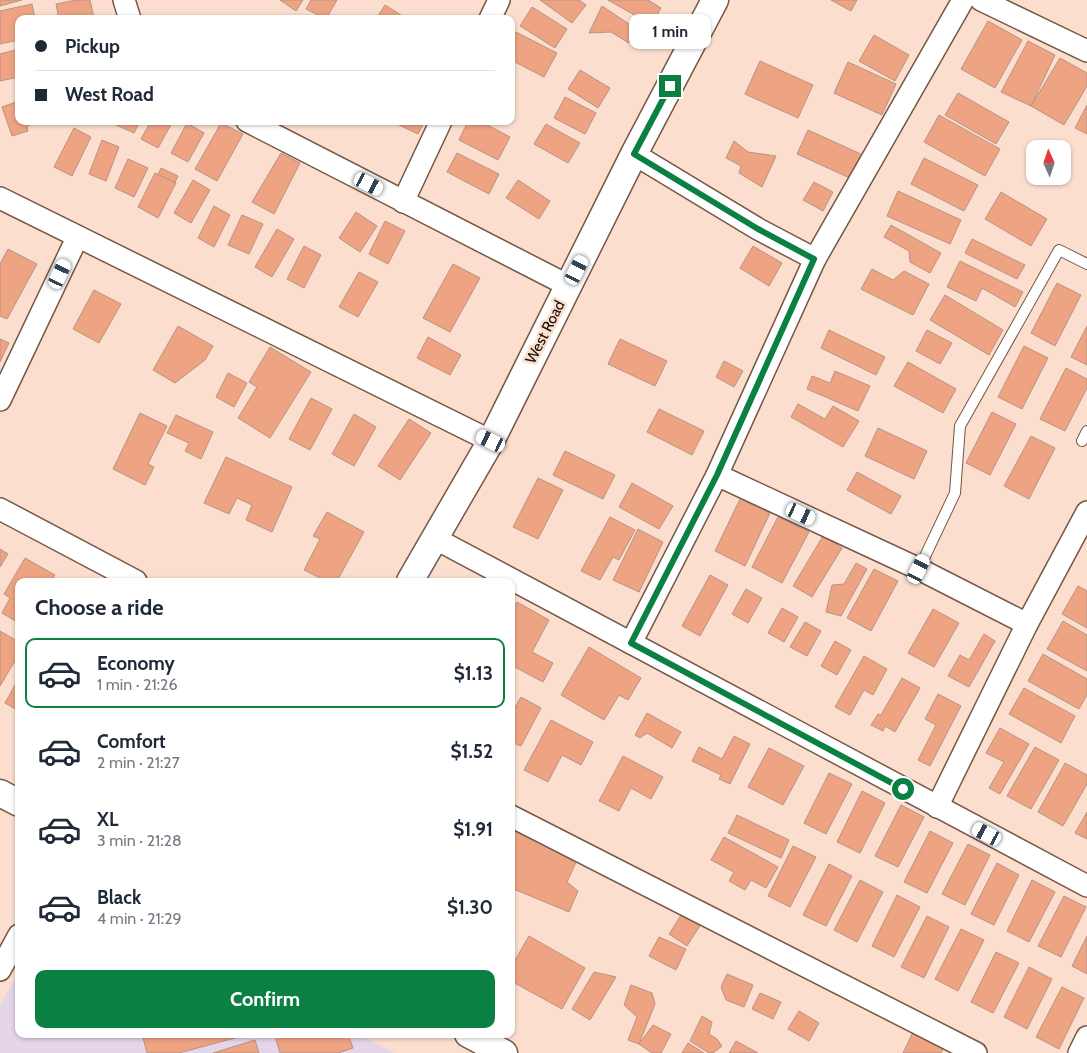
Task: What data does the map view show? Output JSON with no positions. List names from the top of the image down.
{
  "streets": {
    "street": ["West Road"]
  },
  "north": "top",
  "page": {
    "bubble": "1 min",
    "banner": ["Pickup", "West Road"],
    "heading": "Choose a ride",
    "list": [
      {
        "name": "Economy",
        "note": "1 min · 21:26",
        "value": "$1.13"
      },
      {
        "name": "Comfort",
        "note": "2 min · 21:27",
        "value": "$1.52"
      },
      {
        "name": "XL",
        "note": "3 min · 21:28",
        "value": "$1.91"
      },
      {
        "name": "Black",
        "note": "4 min · 21:29",
        "value": "$1.30"
      }
    ],
    "buttons": "Confirm"
  }
}
